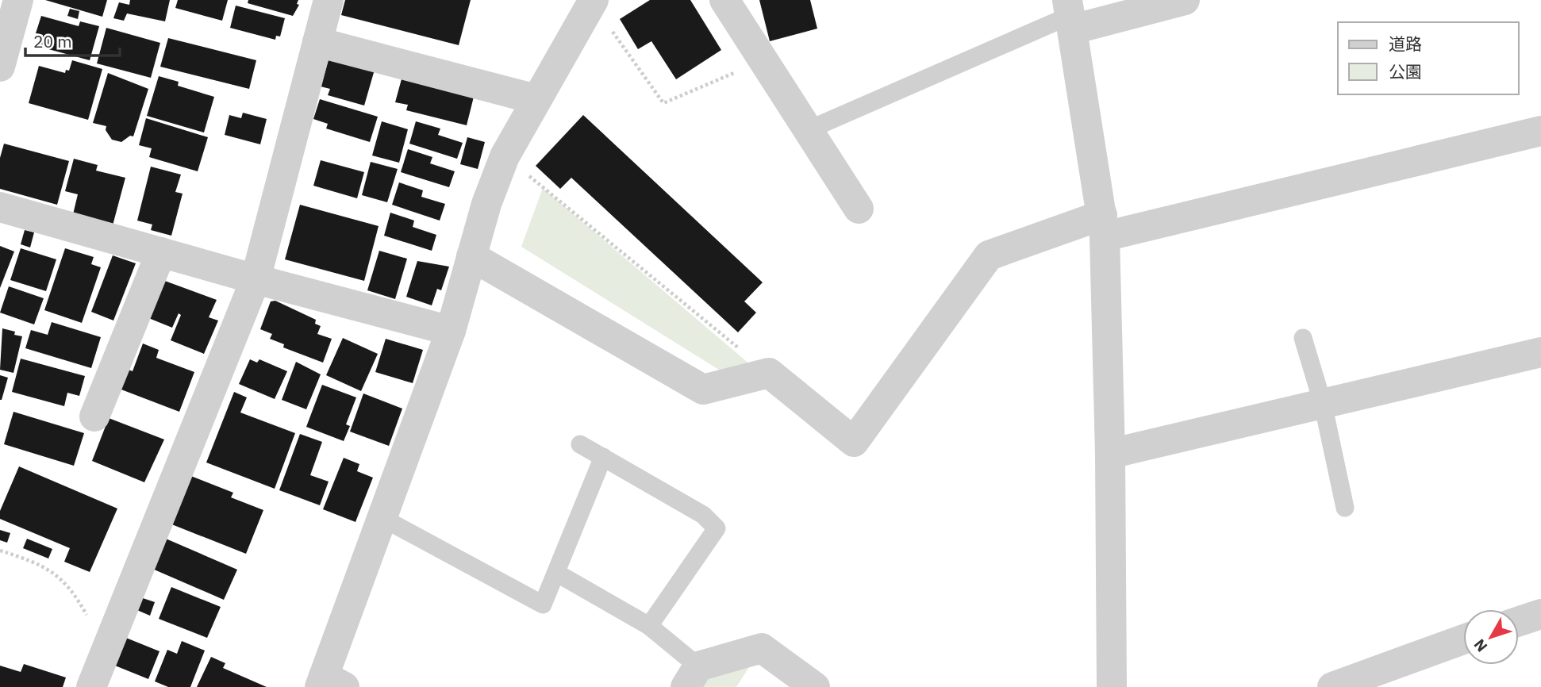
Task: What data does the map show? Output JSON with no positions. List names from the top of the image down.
{
  "legend": ["道路", "公園"],
  "scale_bar": "20 m",
  "north": "bottom left"
}
